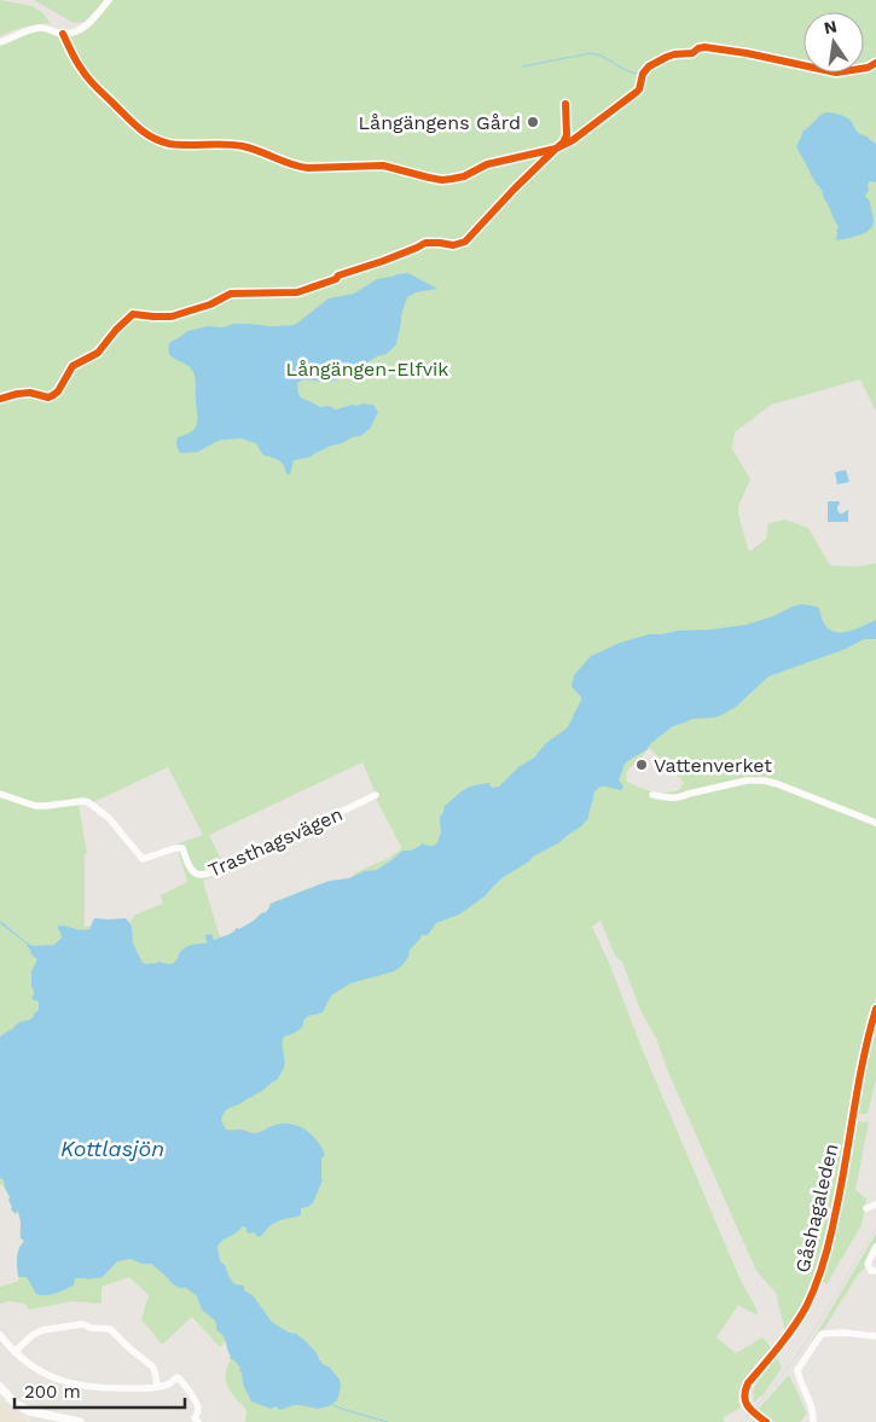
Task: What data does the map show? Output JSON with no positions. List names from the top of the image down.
{
  "streets": {
    "main road": ["Gåshagaleden"],
    "street": ["Trasthagsvägen"]
  },
  "water": ["Kottlasjön"],
  "parks": ["Långängen-Elfvik"],
  "places": ["Långängens Gård", "Vattenverket"],
  "scale_bar": "200 m",
  "north": "top"
}
